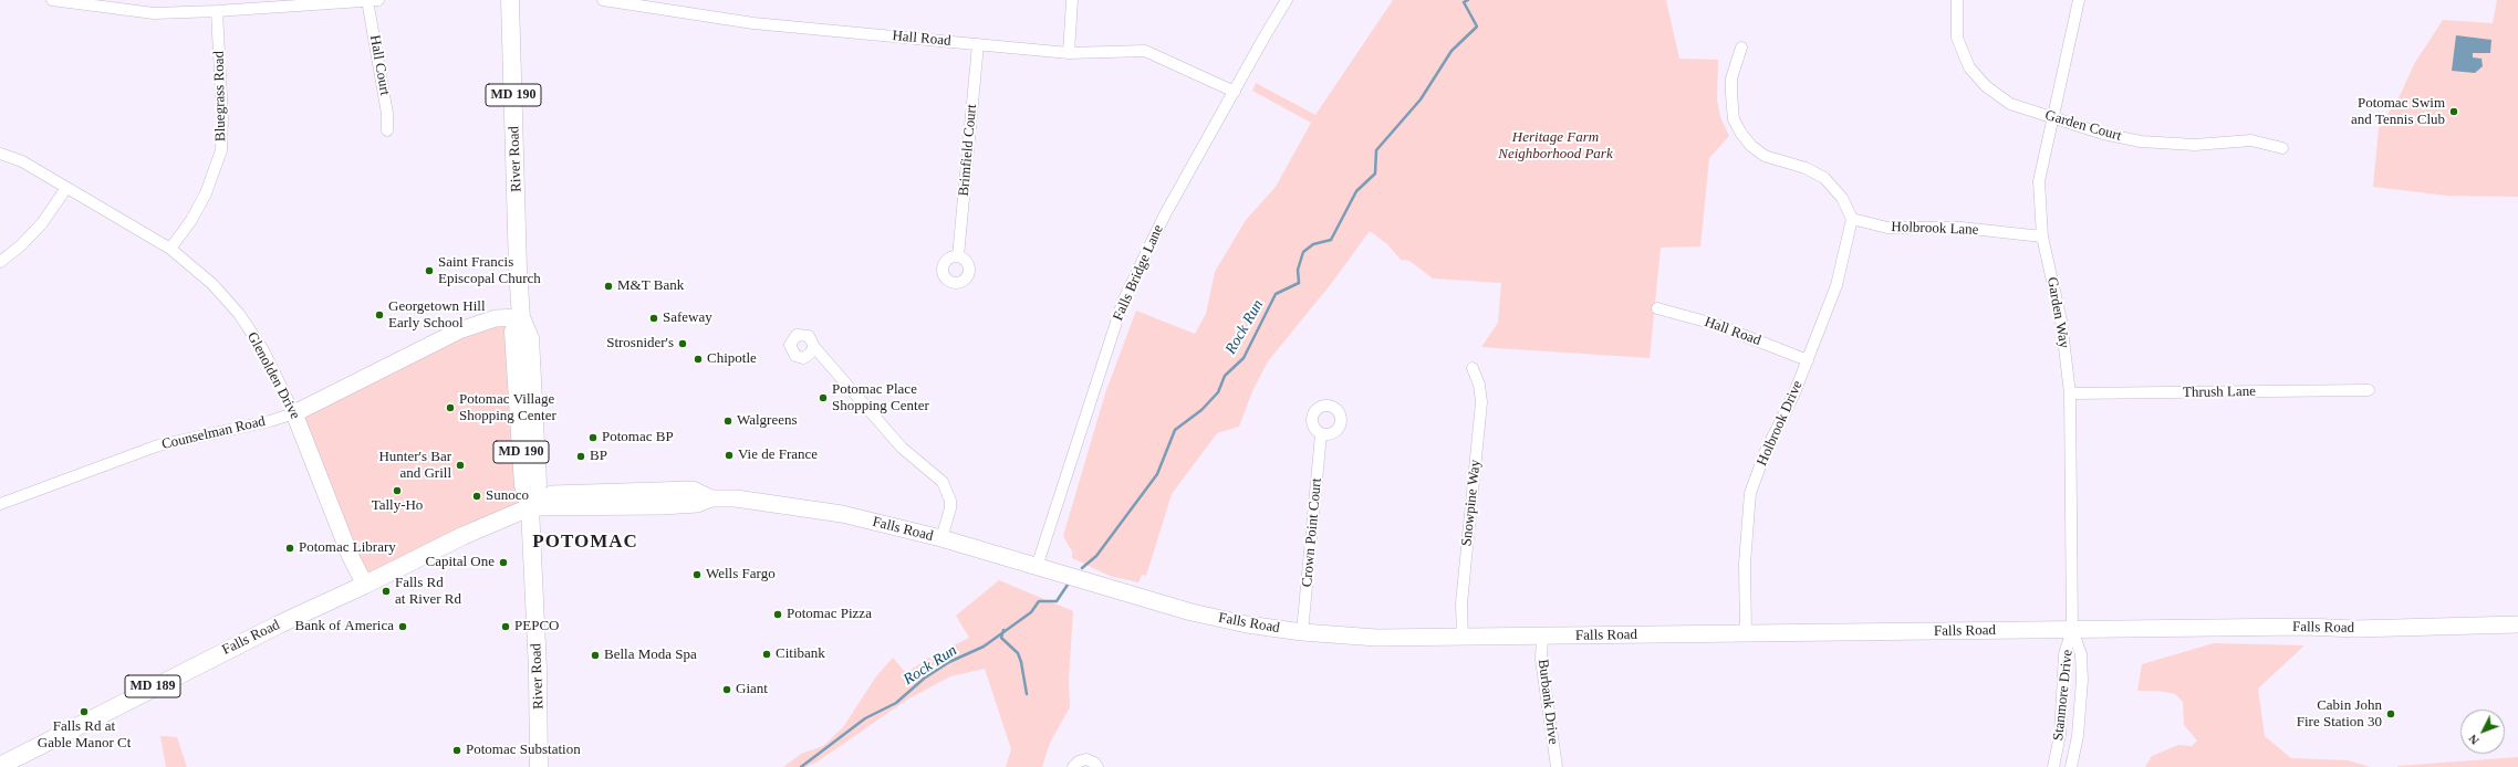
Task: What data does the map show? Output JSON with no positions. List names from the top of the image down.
{
  "streets": {
    "main road": [
      "MD 190",
      "River Road",
      "Glenolden Drive",
      "Counselman Road",
      "Falls Road",
      "MD 189"
    ],
    "street": [
      "Hall Road",
      "Hall Court",
      "Bluegrass Road",
      "Garden Court",
      "Brimfield Court",
      "Holbrook Lane",
      "Falls Bridge Lane",
      "Garden Way",
      "Thrush Lane",
      "Holbrook Drive",
      "Snowpine Way",
      "Crown Point Court",
      "Stanmore Drive",
      "Burbank Drive"
    ]
  },
  "crossings": [
    ["Hall Road", "Brimfield Court"],
    ["Hall Road", "Falls Bridge Lane"],
    ["Hall Road", "Holbrook Drive"],
    ["Bluegrass Road", "Glenolden Drive"],
    ["Garden Court", "Garden Way"],
    ["River Road", "Counselman Road"],
    ["River Road", "Falls Road"],
    ["Holbrook Lane", "Garden Way"],
    ["Holbrook Lane", "Holbrook Drive"],
    ["Falls Bridge Lane", "Falls Road"],
    ["Garden Way", "Thrush Lane"],
    ["Garden Way", "Falls Road"],
    ["Garden Way", "Stanmore Drive"],
    ["Glenolden Drive", "Counselman Road"],
    ["Glenolden Drive", "Falls Road"],
    ["Holbrook Drive", "Falls Road"],
    ["Snowpine Way", "Falls Road"],
    ["Falls Road", "Crown Point Court"],
    ["Falls Road", "Stanmore Drive"],
    ["Falls Road", "Burbank Drive"]
  ],
  "districts": ["POTOMAC"],
  "water": ["Rock Run"],
  "parks": ["Heritage Farm Neighborhood Park"],
  "places": [
    "Potomac Swim and Tennis Club",
    "Saint Francis Episcopal Church",
    "M&T Bank",
    "Georgetown Hill Early School",
    "Safeway",
    "Strosnider's",
    "Chipotle",
    "Potomac Place Shopping Center",
    "Potomac Village Shopping Center",
    "Walgreens",
    "Potomac BP",
    "Vie de France",
    "BP",
    "Hunter's Bar and Grill",
    "Tally-Ho",
    "Sunoco",
    "Potomac Library",
    "Capital One",
    "Wells Fargo",
    "Falls Rd at River Rd",
    "Potomac Pizza",
    "Bank of America",
    "PEPCO",
    "Citibank",
    "Bella Moda Spa",
    "Giant",
    "Falls Rd at Gable Manor Ct",
    "Cabin John Fire Station 30",
    "Potomac Substation"
  ],
  "north": "bottom left"
}
